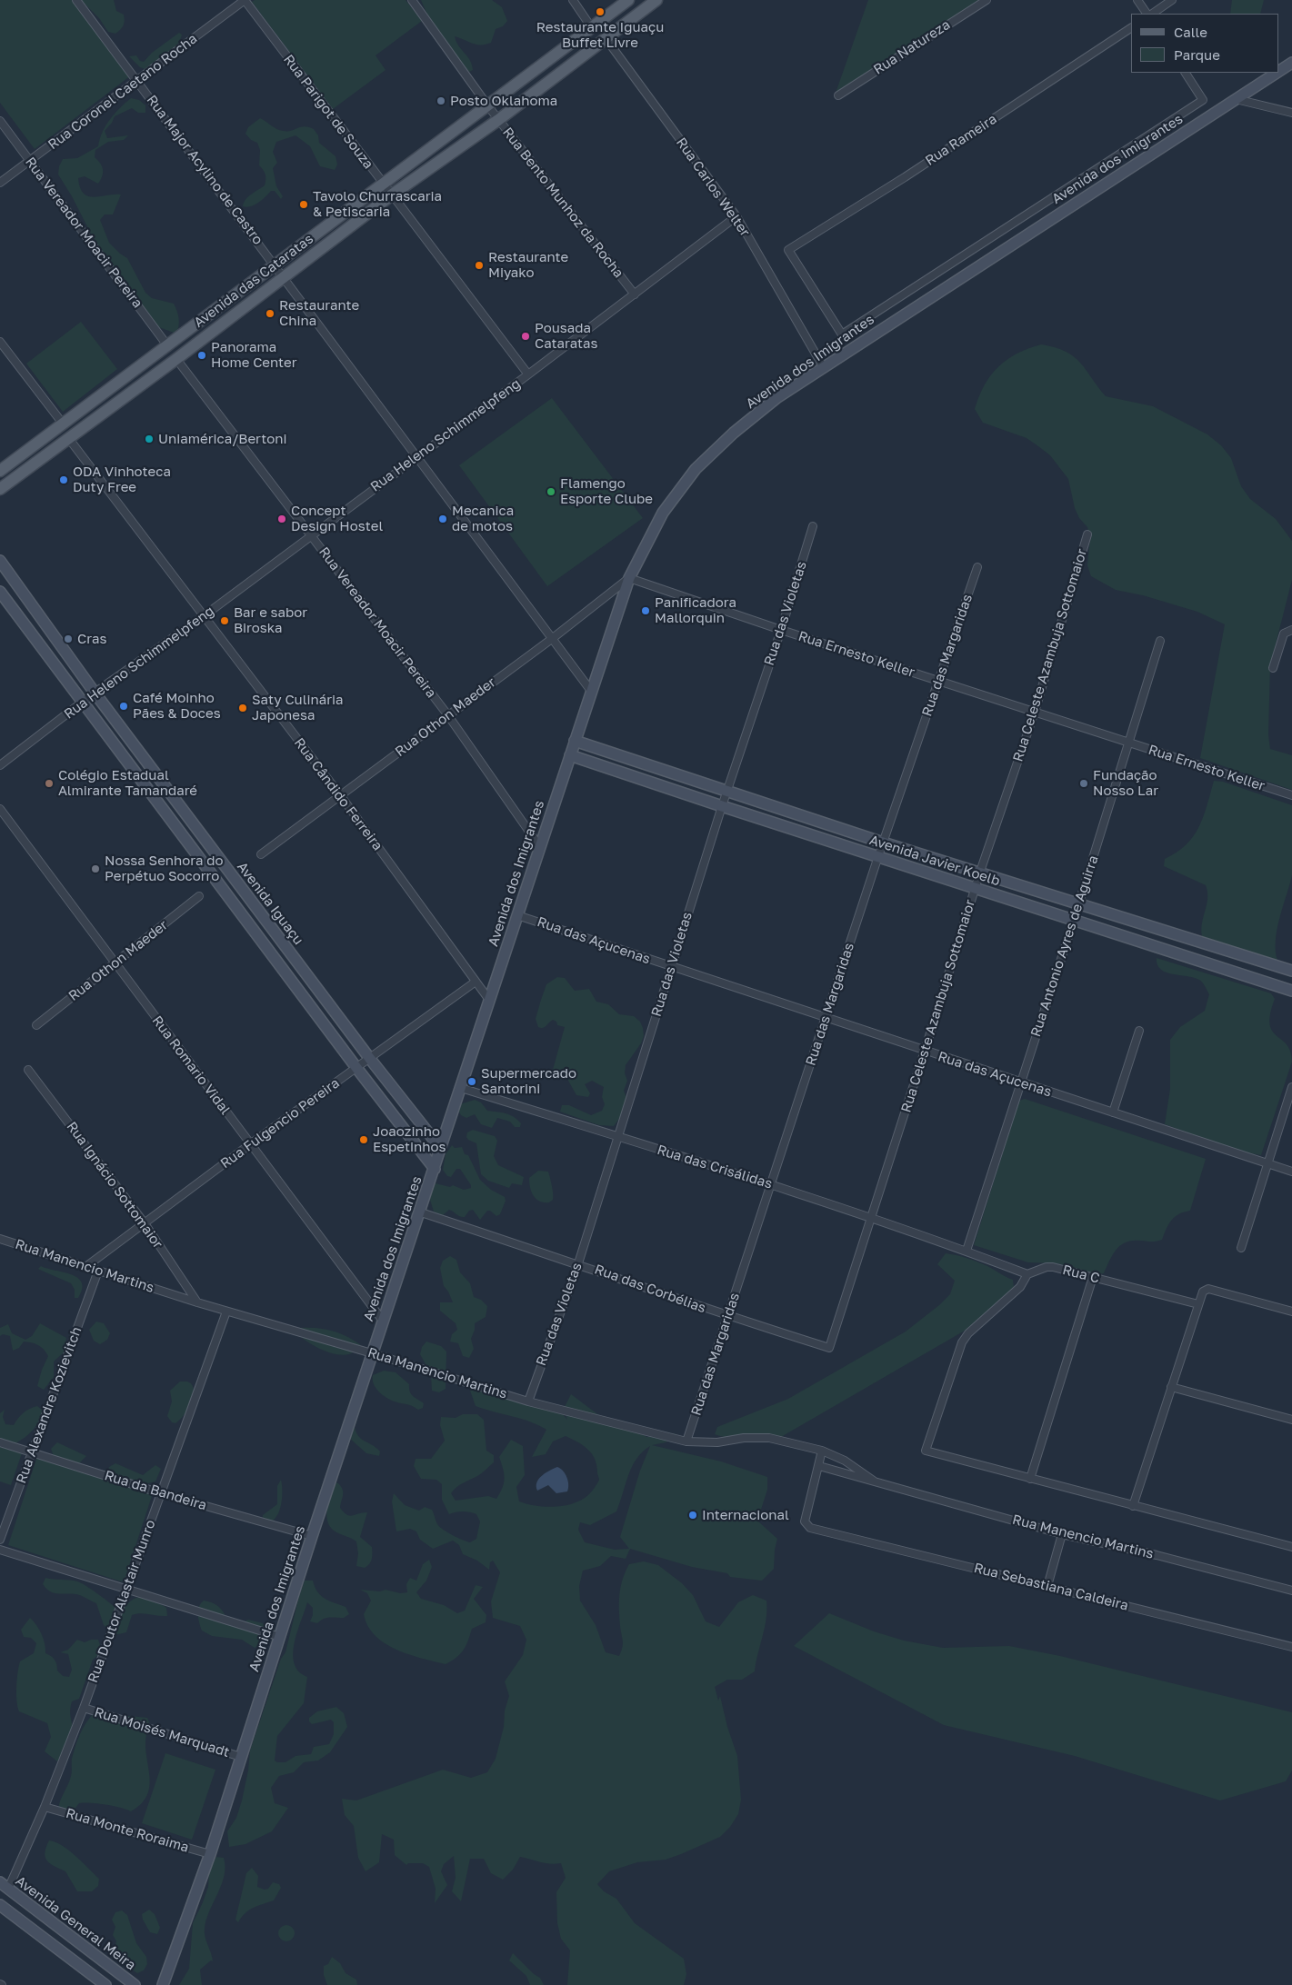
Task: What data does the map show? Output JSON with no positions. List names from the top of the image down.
{
  "streets": {
    "main road": ["Avenida das Cataratas"],
    "street": [
      "Rua Natureza",
      "Rua Coronel Caetano Rocha",
      "Rua Parigot de Souza",
      "Rua Rameira",
      "Avenida dos Imigrantes",
      "Rua Major Acylino de Castro",
      "Rua Carlos Welter",
      "Rua Bento Munhoz da Rocha",
      "Rua Vereador Moacir Pereira",
      "Rua Heleno Schimmelpfeng",
      "Rua das Violetas",
      "Rua Ernesto Keller",
      "Rua das Margaridas",
      "Rua Celeste Azambuja Sottomaior",
      "Rua Othon Maeder",
      "Rua Cândido Ferreira",
      "Avenida Javier Koelb",
      "Avenida Iguaçu",
      "Rua das Açucenas",
      "Rua Antonio Ayres de Aguirra",
      "Rua Romario Vidal",
      "Rua Fulgencio Pereira",
      "Rua das Crisálidas",
      "Rua Ignácio Sottomaior",
      "Rua Manencio Martins",
      "Rua C",
      "Rua das Corbélias",
      "Rua Alexandre Kozievitch",
      "Rua da Bandeira",
      "Rua Sebastiana Caldeira",
      "Rua Doutor Alastair Munro",
      "Rua Moisés Marquadt",
      "Rua Monte Roraima",
      "Avenida General Meira"
    ]
  },
  "crossings": [
    ["Rua Coronel Caetano Rocha", "Rua Parigot de Souza"],
    ["Rua Coronel Caetano Rocha", "Rua Major Acylino de Castro"],
    ["Rua Coronel Caetano Rocha", "Rua Vereador Moacir Pereira"],
    ["Rua Parigot de Souza", "Avenida das Cataratas"],
    ["Rua Parigot de Souza", "Rua Heleno Schimmelpfeng"],
    ["Avenida dos Imigrantes", "Rua Major Acylino de Castro"],
    ["Avenida dos Imigrantes", "Rua Carlos Welter"],
    ["Avenida dos Imigrantes", "Rua Vereador Moacir Pereira"],
    ["Avenida dos Imigrantes", "Rua Ernesto Keller"],
    ["Avenida dos Imigrantes", "Rua Othon Maeder"],
    ["Avenida dos Imigrantes", "Rua Cândido Ferreira"],
    ["Avenida dos Imigrantes", "Avenida Javier Koelb"],
    ["Avenida dos Imigrantes", "Avenida Iguaçu"],
    ["Avenida dos Imigrantes", "Rua das Açucenas"],
    ["Avenida dos Imigrantes", "Rua Romario Vidal"],
    ["Avenida dos Imigrantes", "Rua das Crisálidas"],
    ["Avenida dos Imigrantes", "Rua Manencio Martins"],
    ["Avenida dos Imigrantes", "Rua das Corbélias"],
    ["Avenida dos Imigrantes", "Rua da Bandeira"],
    ["Avenida dos Imigrantes", "Rua Moisés Marquadt"],
    ["Avenida dos Imigrantes", "Rua Monte Roraima"],
    ["Rua Major Acylino de Castro", "Avenida das Cataratas"],
    ["Rua Major Acylino de Castro", "Rua Heleno Schimmelpfeng"],
    ["Rua Major Acylino de Castro", "Rua Othon Maeder"],
    ["Rua Carlos Welter", "Avenida das Cataratas"],
    ["Rua Carlos Welter", "Rua Heleno Schimmelpfeng"],
    ["Rua Bento Munhoz da Rocha", "Avenida das Cataratas"],
    ["Rua Bento Munhoz da Rocha", "Rua Heleno Schimmelpfeng"],
    ["Rua Vereador Moacir Pereira", "Avenida das Cataratas"],
    ["Rua Vereador Moacir Pereira", "Rua Heleno Schimmelpfeng"],
    ["Rua Vereador Moacir Pereira", "Rua Othon Maeder"],
    ["Avenida das Cataratas", "Rua Cândido Ferreira"],
    ["Rua Heleno Schimmelpfeng", "Rua Cândido Ferreira"],
    ["Rua Heleno Schimmelpfeng", "Avenida Iguaçu"],
    ["Rua das Violetas", "Rua Ernesto Keller"],
    ["Rua das Violetas", "Avenida Javier Koelb"],
    ["Rua das Violetas", "Rua das Açucenas"],
    ["Rua das Violetas", "Rua das Crisálidas"],
    ["Rua das Violetas", "Rua Manencio Martins"],
    ["Rua das Violetas", "Rua das Corbélias"],
    ["Rua Ernesto Keller", "Rua das Margaridas"],
    ["Rua Ernesto Keller", "Rua Celeste Azambuja Sottomaior"],
    ["Rua Ernesto Keller", "Rua Othon Maeder"],
    ["Rua Ernesto Keller", "Rua Antonio Ayres de Aguirra"],
    ["Rua das Margaridas", "Avenida Javier Koelb"],
    ["Rua das Margaridas", "Rua das Açucenas"],
    ["Rua das Margaridas", "Rua das Crisálidas"],
    ["Rua das Margaridas", "Rua Manencio Martins"],
    ["Rua das Margaridas", "Rua das Corbélias"],
    ["Rua Celeste Azambuja Sottomaior", "Avenida Javier Koelb"],
    ["Rua Celeste Azambuja Sottomaior", "Rua das Açucenas"],
    ["Rua Celeste Azambuja Sottomaior", "Rua das Crisálidas"],
    ["Rua Celeste Azambuja Sottomaior", "Rua das Corbélias"],
    ["Rua Othon Maeder", "Rua Cândido Ferreira"],
    ["Rua Othon Maeder", "Rua Romario Vidal"],
    ["Rua Cândido Ferreira", "Rua Fulgencio Pereira"],
    ["Avenida Javier Koelb", "Rua Antonio Ayres de Aguirra"],
    ["Avenida Iguaçu", "Rua Fulgencio Pereira"],
    ["Rua das Açucenas", "Rua Antonio Ayres de Aguirra"],
    ["Rua Antonio Ayres de Aguirra", "Rua das Crisálidas"],
    ["Rua Romario Vidal", "Rua Fulgencio Pereira"],
    ["Rua Fulgencio Pereira", "Rua Ignácio Sottomaior"],
    ["Rua Fulgencio Pereira", "Rua Manencio Martins"],
    ["Rua Ignácio Sottomaior", "Rua Manencio Martins"],
    ["Rua Manencio Martins", "Rua Alexandre Kozievitch"],
    ["Rua Manencio Martins", "Rua Sebastiana Caldeira"],
    ["Rua Manencio Martins", "Rua Doutor Alastair Munro"],
    ["Rua Alexandre Kozievitch", "Rua da Bandeira"],
    ["Rua da Bandeira", "Rua Doutor Alastair Munro"],
    ["Rua Doutor Alastair Munro", "Rua Moisés Marquadt"],
    ["Rua Doutor Alastair Munro", "Rua Monte Roraima"],
    ["Rua Doutor Alastair Munro", "Avenida General Meira"]
  ],
  "places": [
    "Restaurante Iguaçu Buffet Livre",
    "Posto Oklahoma",
    "Tavolo Churrascaria & Petiscaria",
    "Restaurante Miyako",
    "Restaurante China",
    "Pousada Cataratas",
    "Panorama Home Center",
    "Uniamérica/Bertoni",
    "ODA Vinhoteca Duty Free",
    "Flamengo Esporte Clube",
    "Concept Design Hostel",
    "Mecanica de motos",
    "Panificadora Mallorquin",
    "Bar e sabor Biroska",
    "Cras",
    "Café Moinho Pães & Doces",
    "Saty Culinária Japonesa",
    "Colégio Estadual Almirante Tamandaré",
    "Fundação Nosso Lar",
    "Nossa Senhora do Perpétuo Socorro",
    "Supermercado Santorini",
    "Joaozinho Espetinhos",
    "Internacional"
  ],
  "legend": ["Calle", "Parque"]
}
